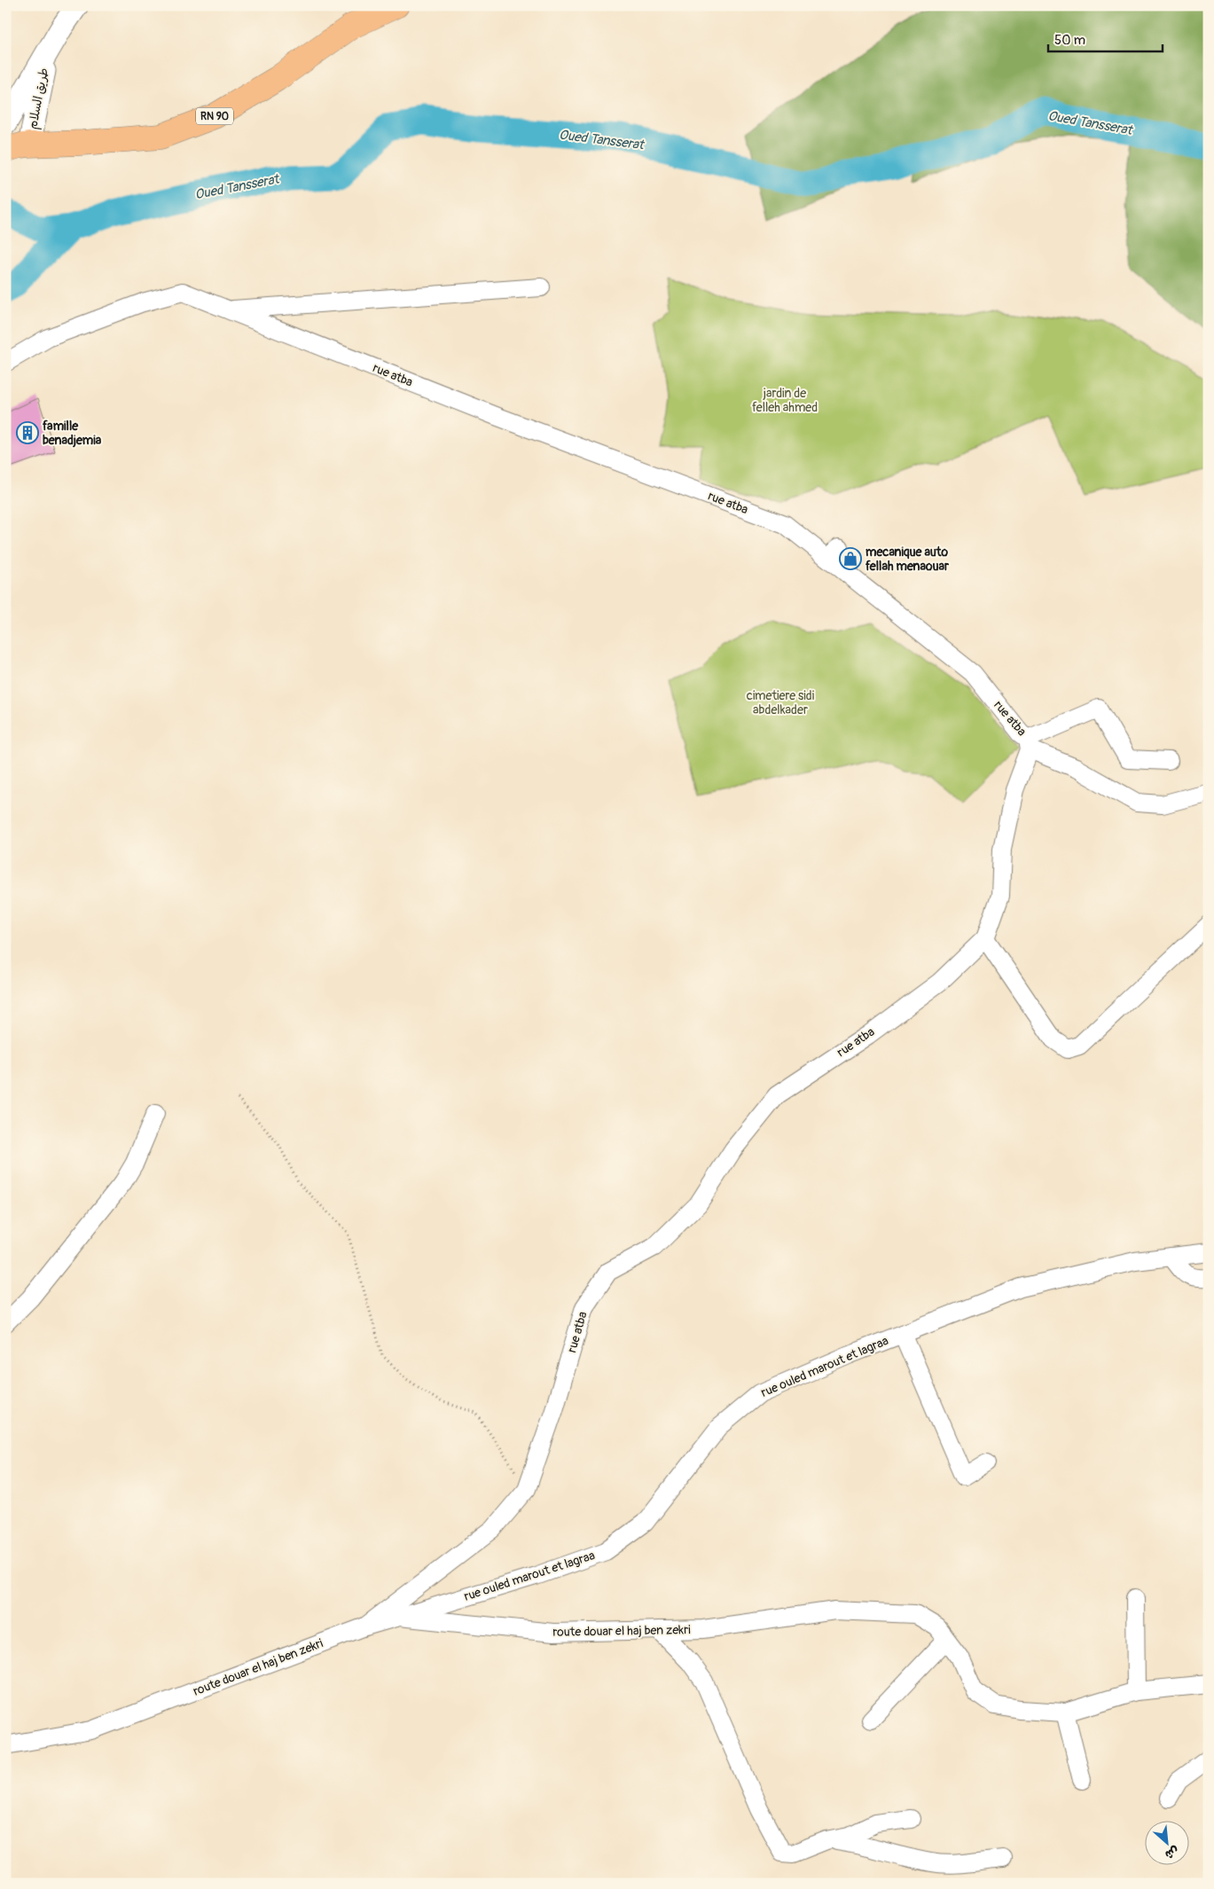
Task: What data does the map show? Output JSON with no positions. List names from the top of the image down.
{
  "streets": {
    "main road": ["RN 90"],
    "street": [
      "طريق السلام",
      "rue atba",
      "rue ouled marout et lagraa",
      "route douar el haj ben zekri"
    ]
  },
  "crossings": [
    ["طريق السلام", "RN 90"],
    ["rue atba", "route douar el haj ben zekri"],
    ["rue ouled marout et lagraa", "route douar el haj ben zekri"]
  ],
  "water": ["Oued Tansserat"],
  "parks": ["jardin de felleh ahmed", "cimetiere sidi abdelkader"],
  "places": {
    "building": ["famille benadjemia"],
    "shop": ["mecanique auto fellah menaouar"]
  },
  "scale_bar": "50 m",
  "north": "bottom right"
}
